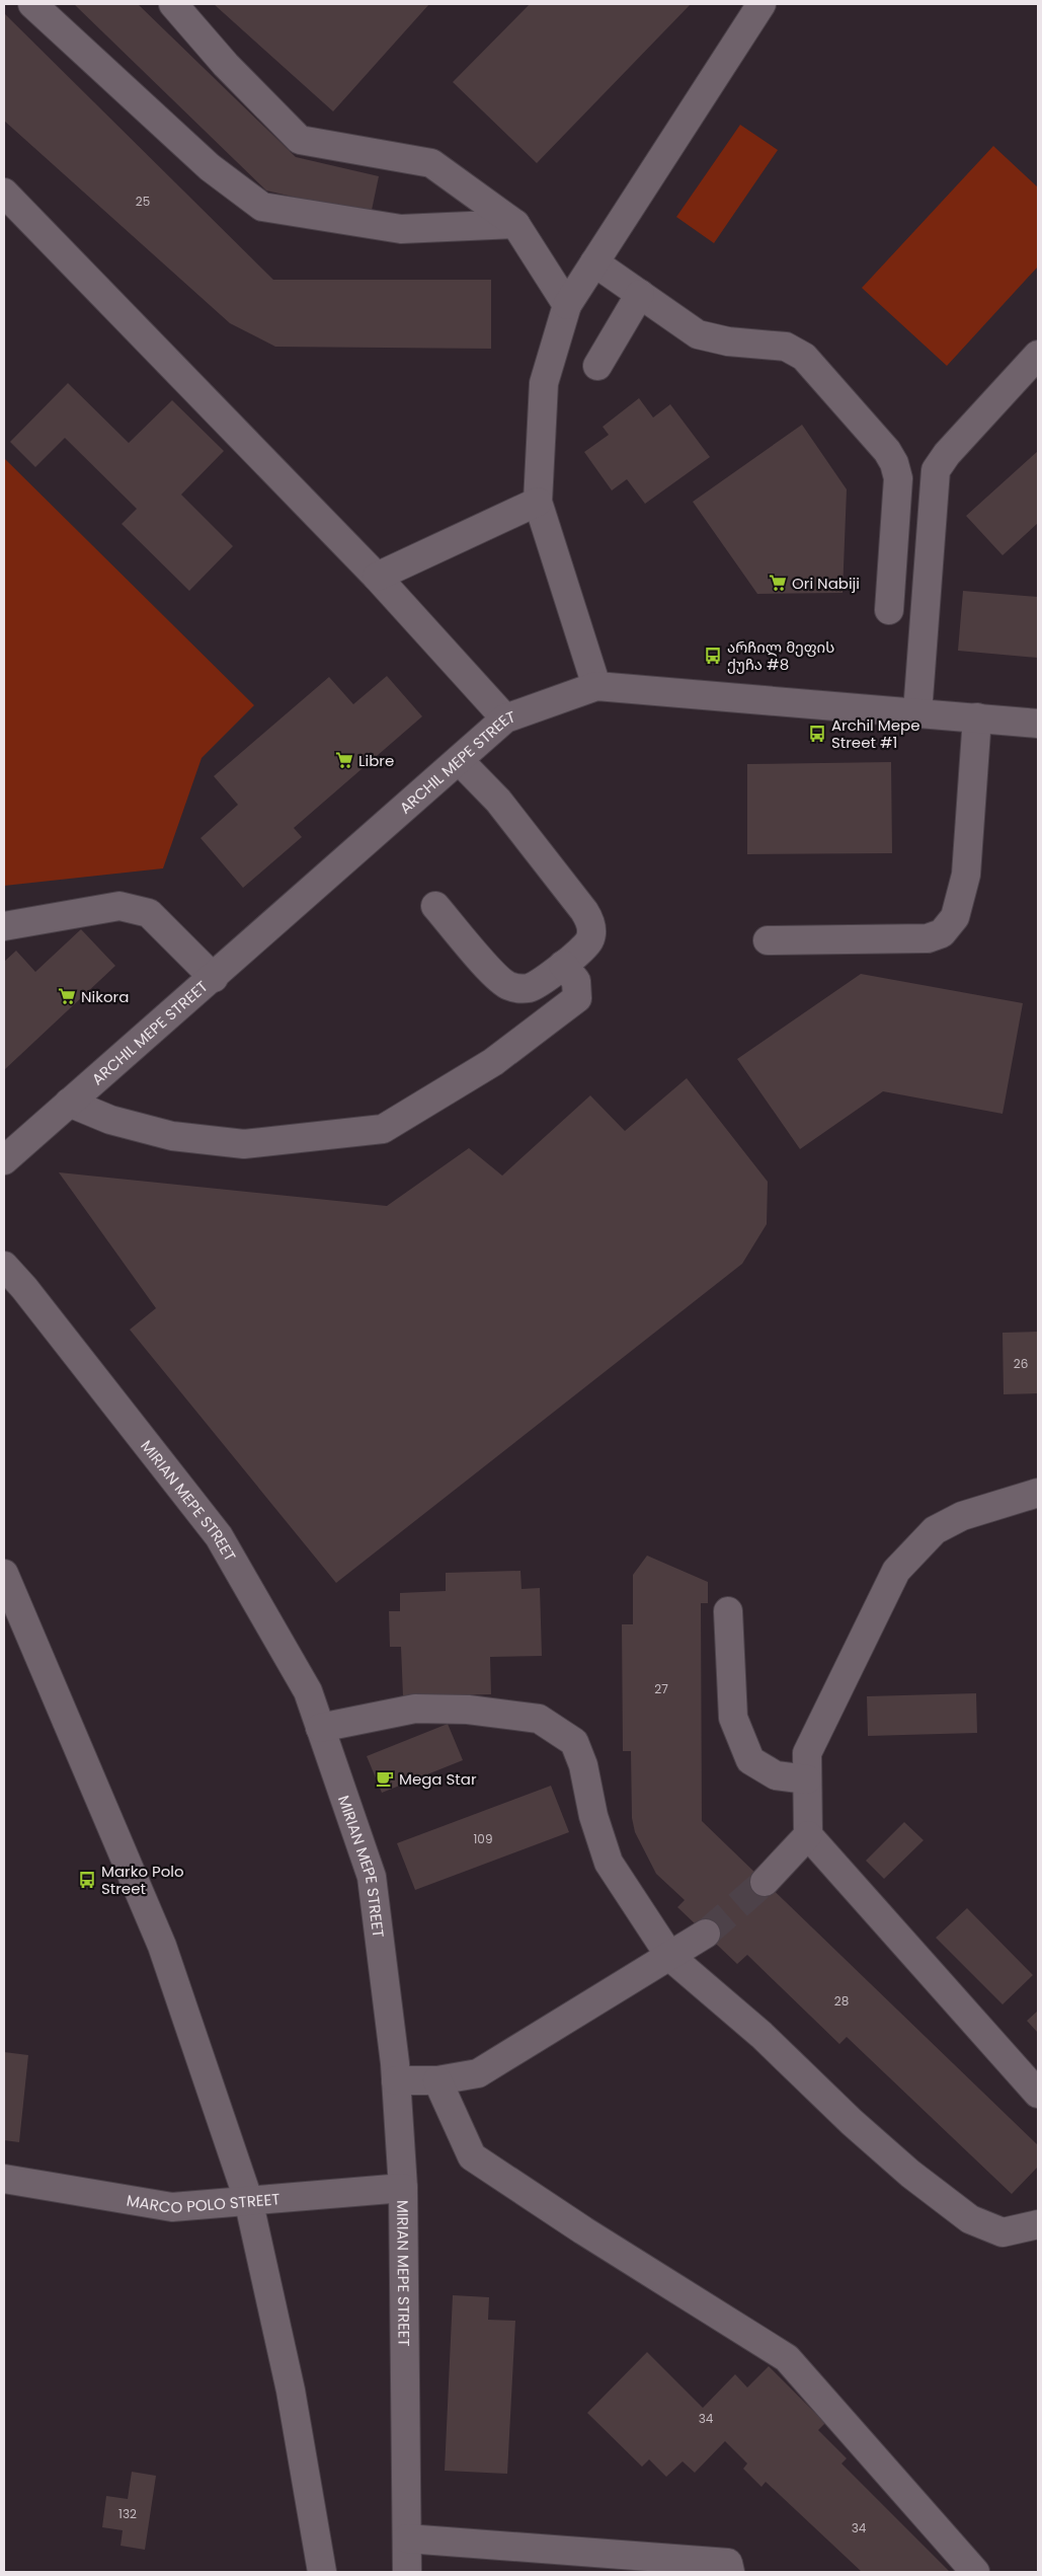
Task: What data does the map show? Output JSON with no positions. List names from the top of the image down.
{
  "streets": {
    "street": ["ARCHIL MEPE STREET", "MIRIAN MEPE STREET", "MARCO POLO STREET"]
  },
  "crossings": [
    ["MIRIAN MEPE STREET", "MARCO POLO STREET"]
  ],
  "places": {
    "supermarket": ["Ori Nabiji", "Libre", "Nikora"],
    "bus stop": ["არჩილ მეფის ქუჩა #8", "Archil Mepe Street #1", "Marko Polo Street"],
    "cafe": ["Mega Star"]
  },
  "house_numbers": [
    "25",
    "26",
    "27",
    "109",
    "28",
    "34",
    "132",
    "34"
  ]
}
